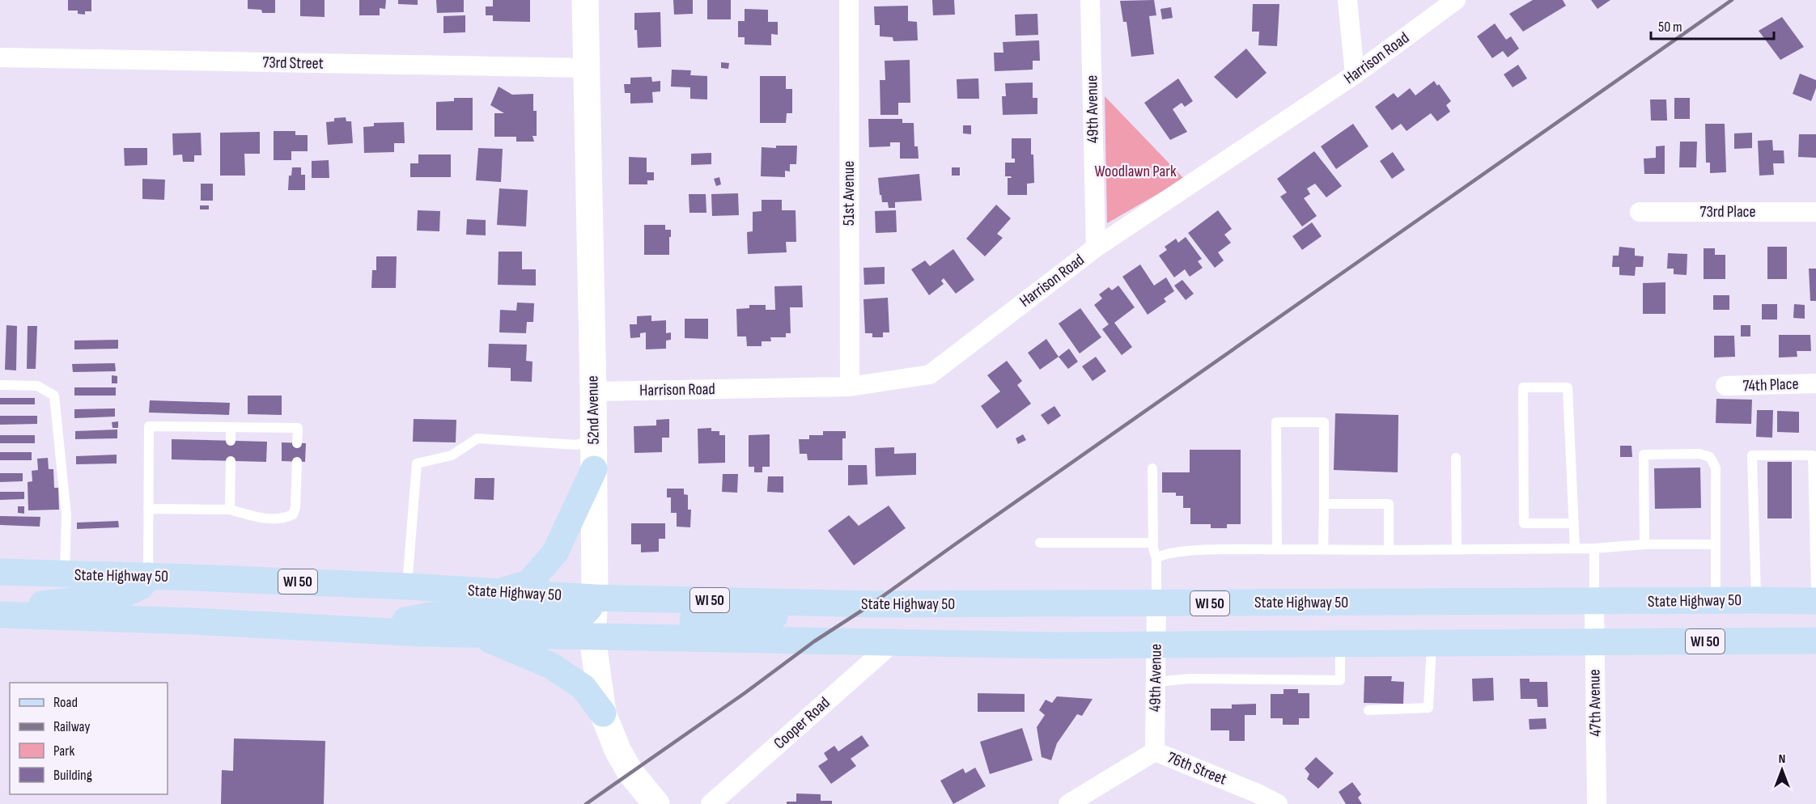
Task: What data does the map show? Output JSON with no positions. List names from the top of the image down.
{
  "streets": {
    "main road": ["State Highway 50", "WI 50"],
    "street": [
      "Harrison Road",
      "73rd Street",
      "49th Avenue",
      "51st Avenue",
      "73rd Place",
      "74th Place",
      "52nd Avenue",
      "47th Avenue",
      "Cooper Road",
      "76th Street"
    ]
  },
  "crossings": [
    ["Harrison Road", "49th Avenue"],
    ["Harrison Road", "51st Avenue"],
    ["Harrison Road", "52nd Avenue"],
    ["73rd Street", "52nd Avenue"],
    ["49th Avenue", "State Highway 50"],
    ["49th Avenue", "WI 50"],
    ["49th Avenue", "76th Street"],
    ["52nd Avenue", "State Highway 50"],
    ["52nd Avenue", "WI 50"],
    ["State Highway 50", "47th Avenue"],
    ["WI 50", "47th Avenue"],
    ["WI 50", "Cooper Road"]
  ],
  "parks": ["Woodlawn Park"],
  "legend": [
    "Road",
    "Railway",
    "Park",
    "Building"
  ],
  "scale_bar": "50 m",
  "north": "top"
}
